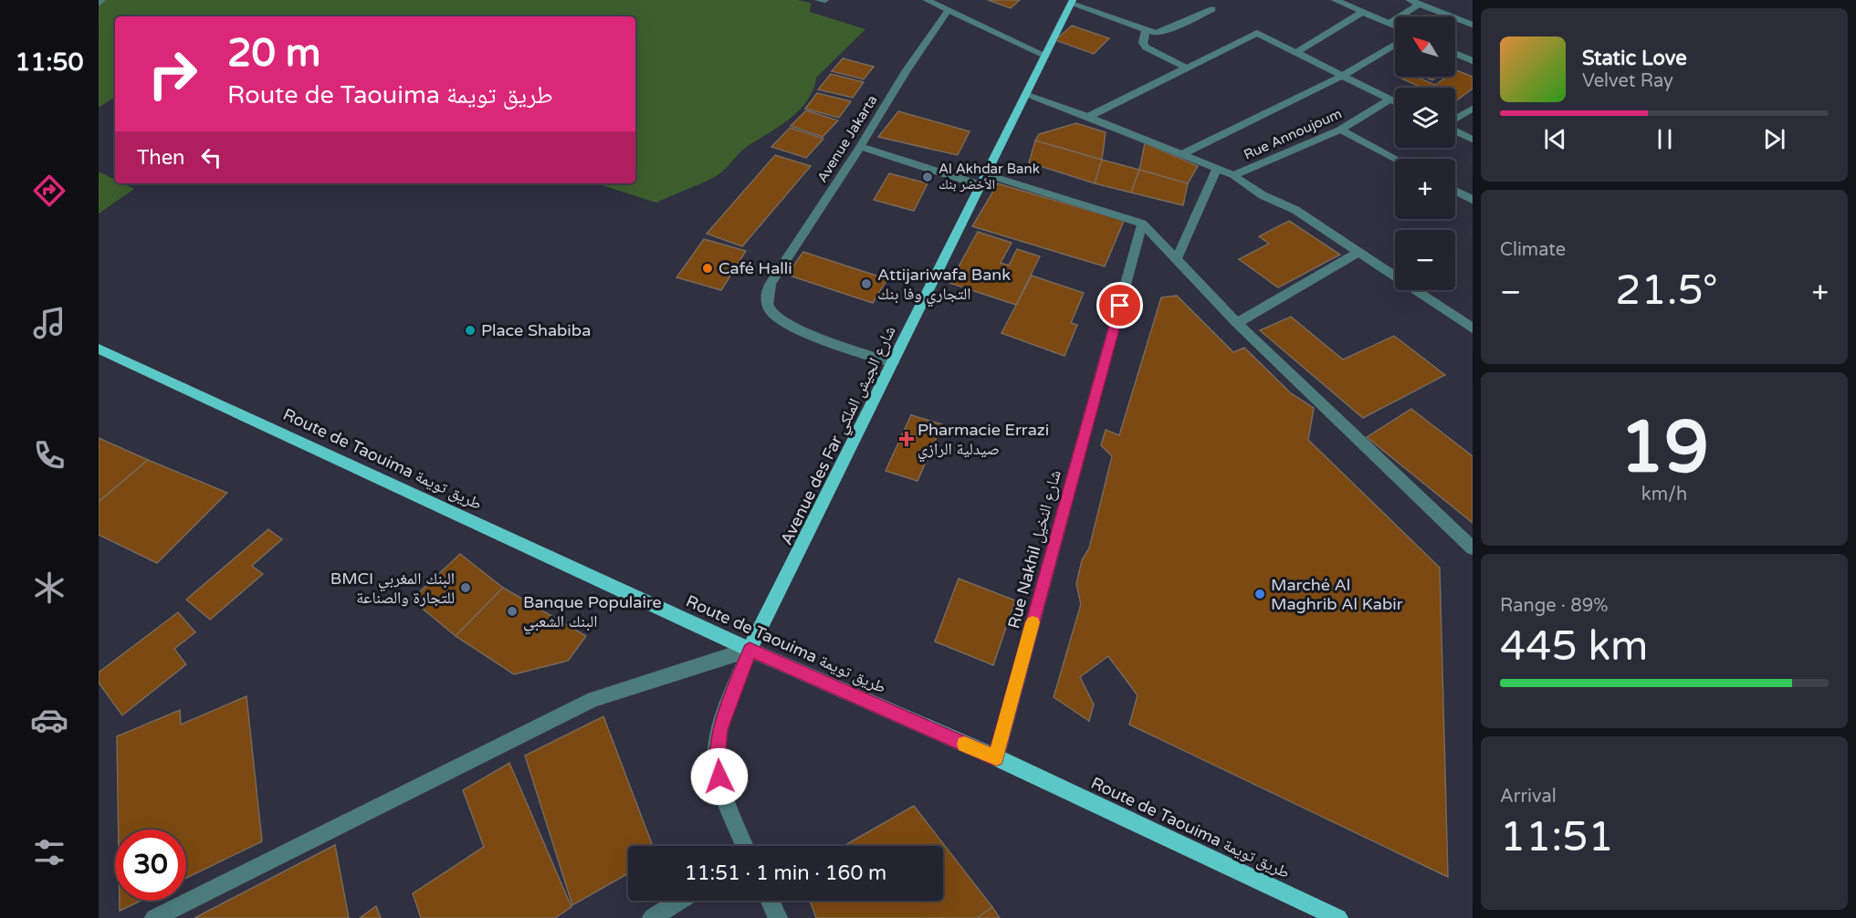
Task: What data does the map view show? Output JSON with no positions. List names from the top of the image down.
{
  "streets": {
    "main road": ["Avenue des Far شارع الجيش الملكي", "Route de Taouima طريق تويمة"],
    "street": ["Rue Annoujoum", "Avenue Jakarta", "Rue Nakhil شارع النخيل"]
  },
  "crossings": [
    ["Avenue Jakarta", "Avenue des Far شارع الجيش الملكي"],
    ["Avenue des Far شارع الجيش الملكي", "Route de Taouima طريق تويمة"],
    ["Route de Taouima طريق تويمة", "Rue Nakhil شارع النخيل"]
  ],
  "places": {
    "other": [
      "Al Akhdar Bank الأخضر بنك",
      "Café Halli",
      "Attijariwafa Bank التجاري وفا بنك",
      "Place Shabiba",
      "BMCI البنك المغربي للتجارة والصناعة",
      "Marché Al Maghrib Al Kabir",
      "Banque Populaire البنك الشعبي"
    ],
    "health": ["Pharmacie Errazi صيدلية الرازي"]
  },
  "north": "top left",
  "page": {
    "tabs": "11:50",
    "map_buttons": ["+", "−"],
    "turn": ["20 m", "Route de Taouima طريق تويمة"],
    "song": ["Static Love", "Velvet Ray"],
    "then": "Then",
    "tile": [
      "Climate",
      ["19", "km/h"],
      ["Range · 89%", "445 km"],
      ["Arrival", "11:51"]
    ],
    "heat": ["−", "21.5°", "+"],
    "limit": "30",
    "trip": "11:51 · 1 min · 160 m"
  }
}
